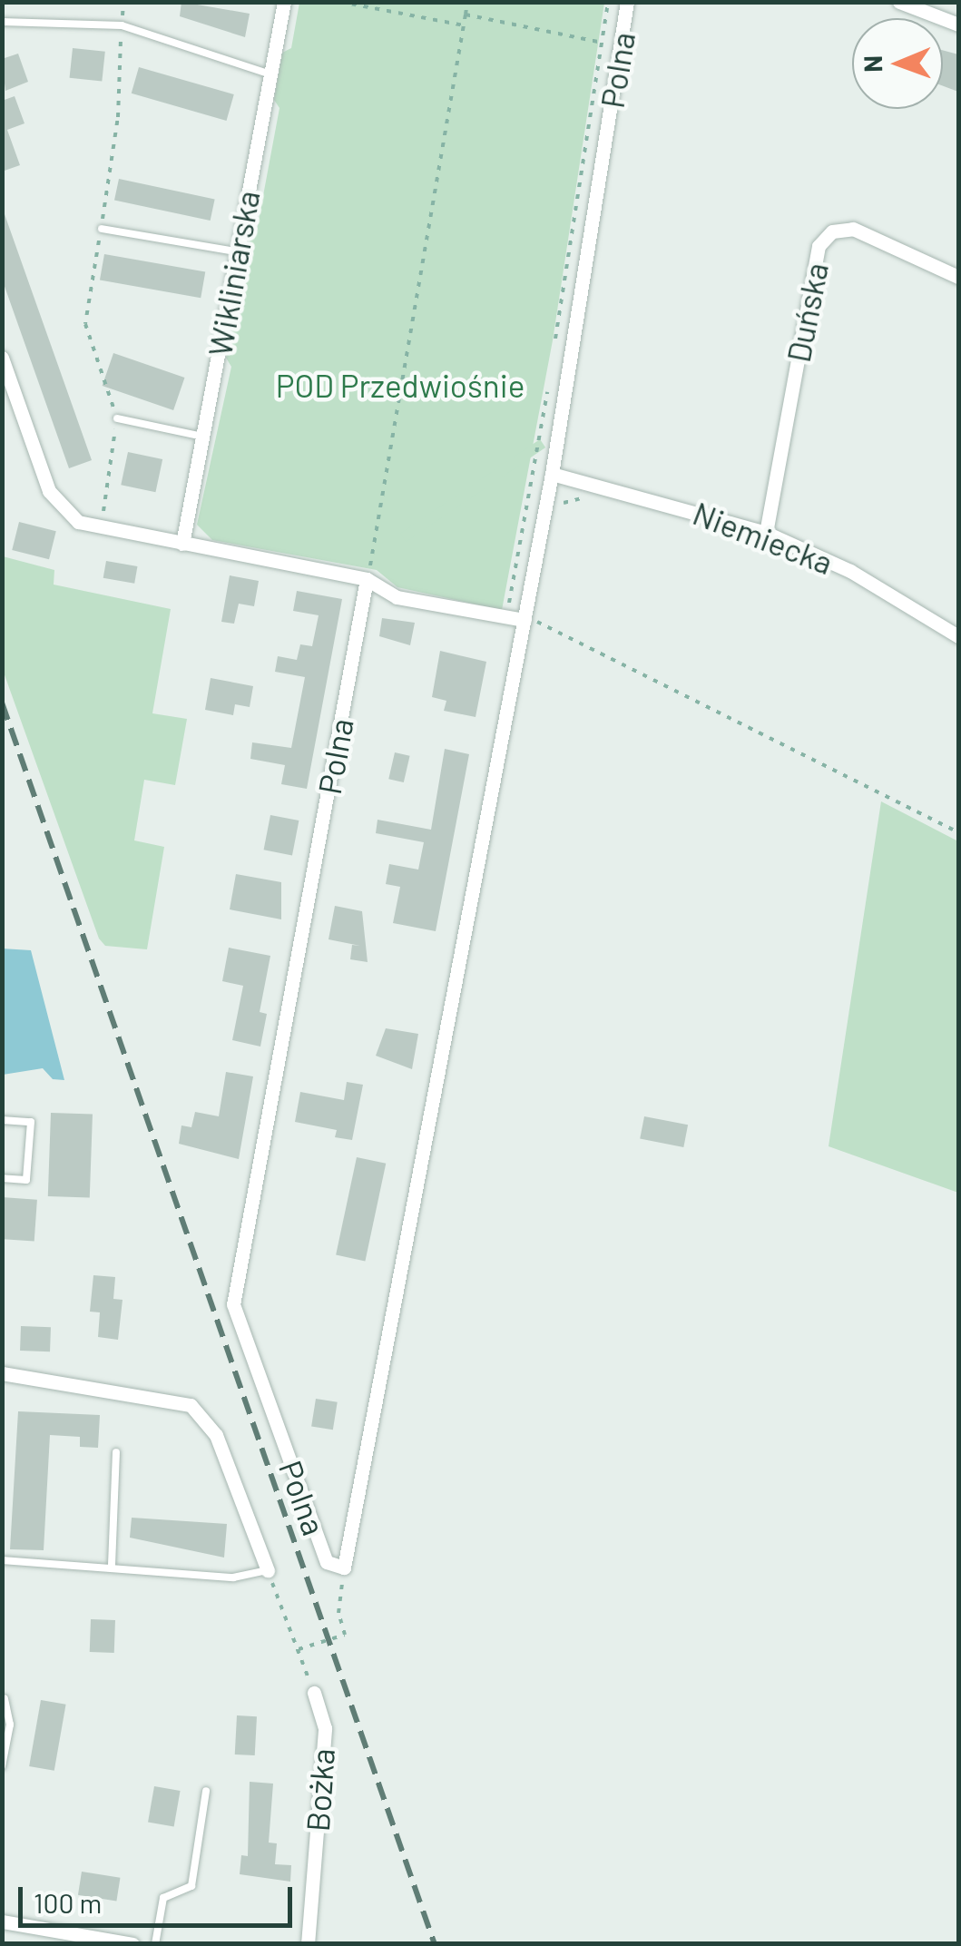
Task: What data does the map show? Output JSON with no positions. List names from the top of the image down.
{
  "streets": {
    "street": [
      "Polna",
      "Wikliniarska",
      "Duńska",
      "Niemiecka",
      "Bożka"
    ]
  },
  "crossings": [
    ["Polna", "Niemiecka"],
    ["Duńska", "Niemiecka"]
  ],
  "parks": ["POD Przedwiośnie"],
  "scale_bar": "100 m",
  "north": "left"
}
